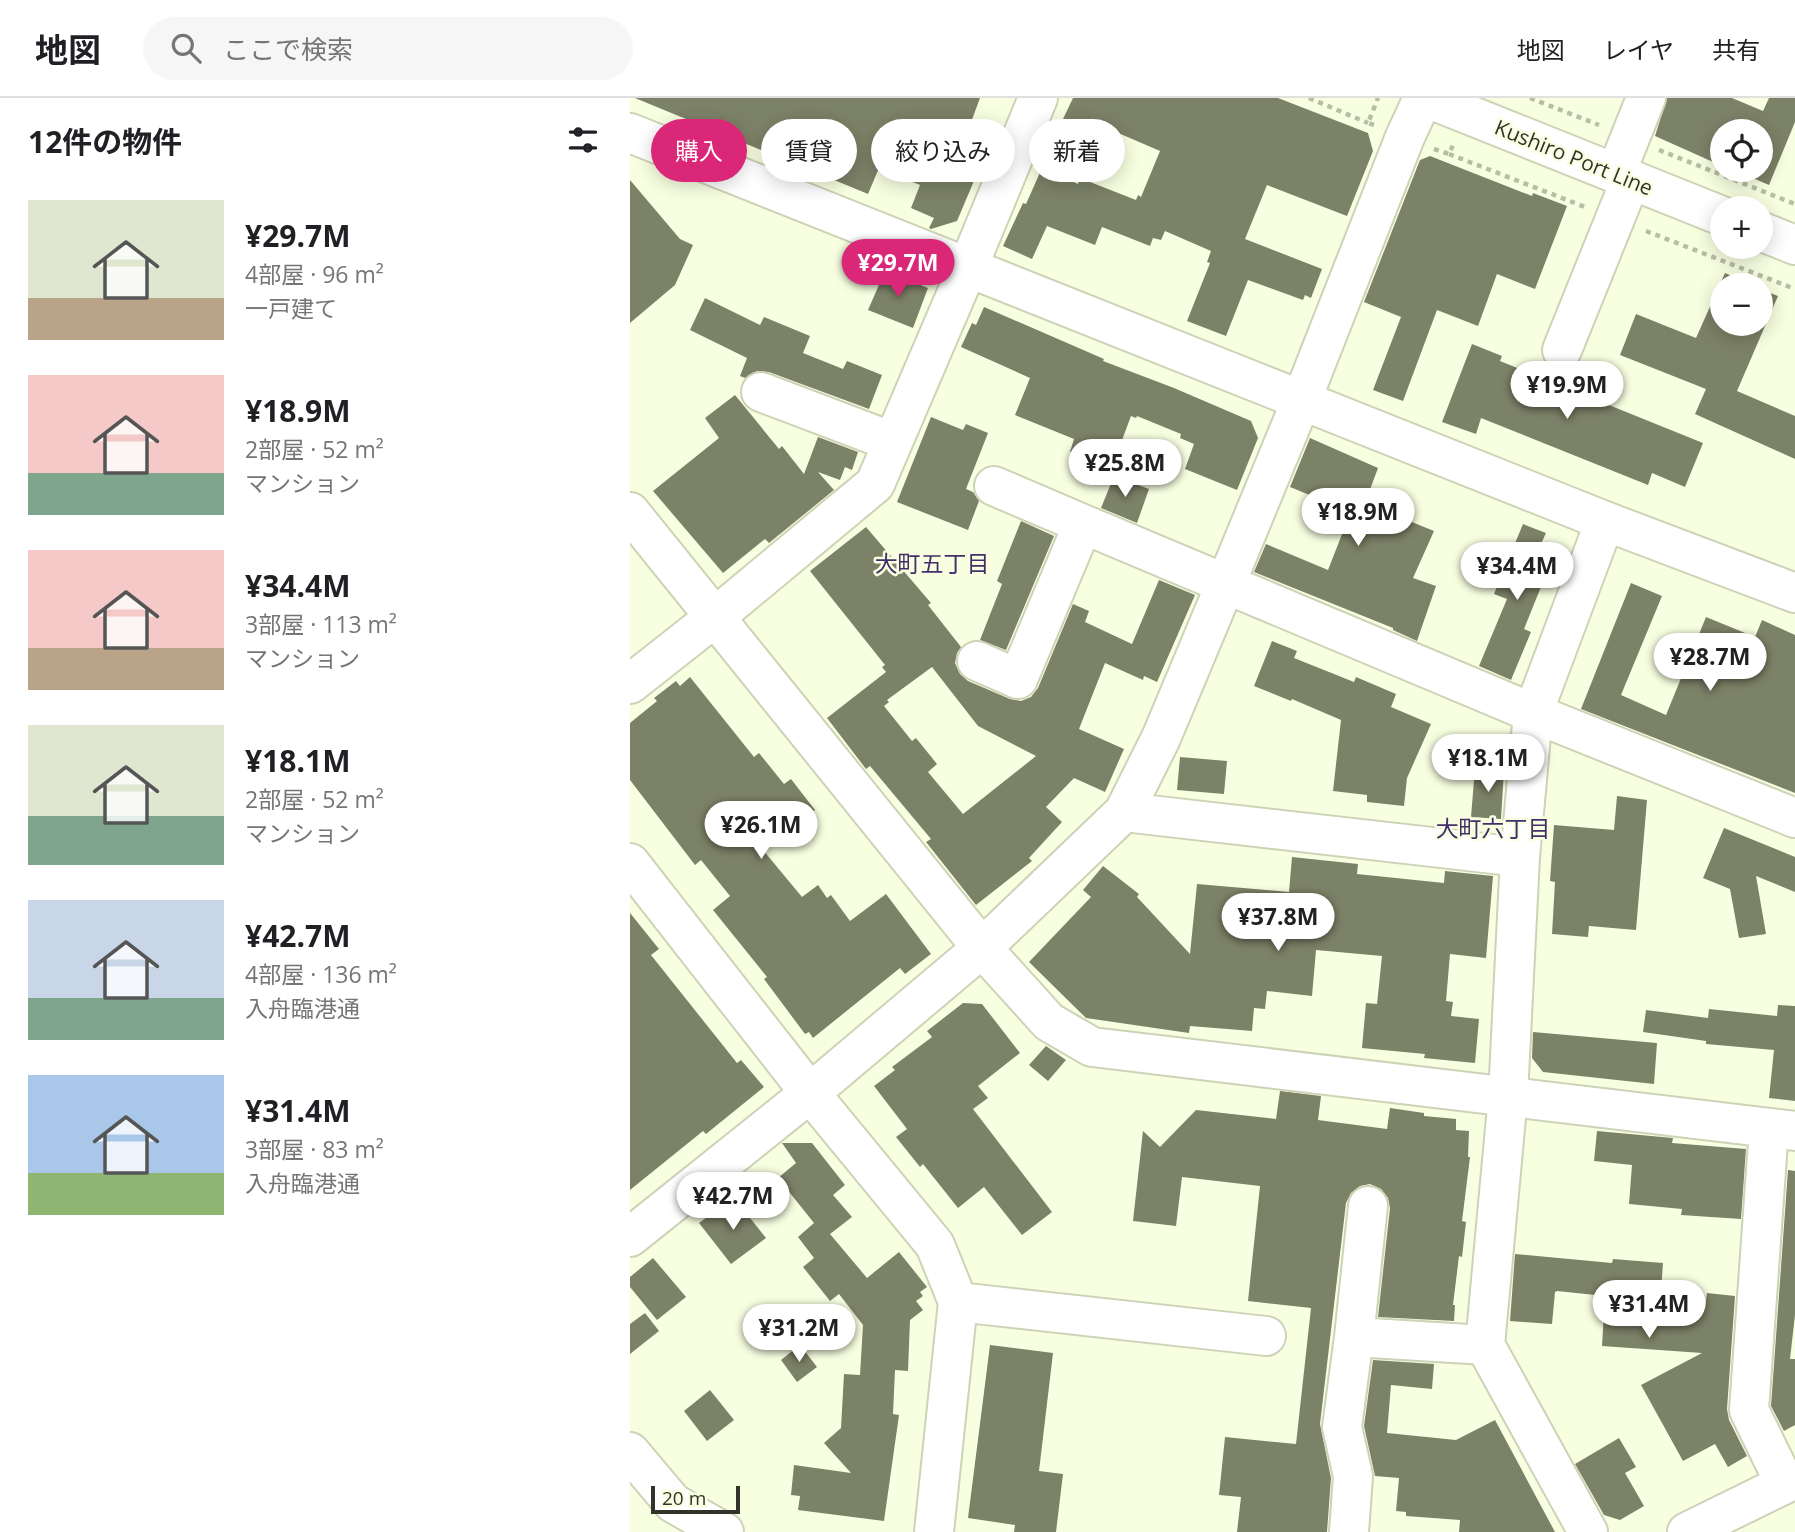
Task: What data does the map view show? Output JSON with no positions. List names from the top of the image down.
{
  "streets": {
    "street": ["Kushiro Port Line"]
  },
  "districts": ["大町五丁目", "大町六丁目"],
  "scale_bar": "20 m",
  "page": {
    "header": "地図",
    "search": "ここで検索",
    "nav": ["地図", "レイヤ", "共有"],
    "heading": "12件の物件",
    "map_buttons": ["+", "−"],
    "chip": [
      "購入",
      "賃貸",
      "絞り込み",
      "新着"
    ],
    "list": [
      {
        "name": "¥29.7M",
        "note": "4部屋 · 96 m² · 一戸建て"
      },
      {
        "name": "¥18.9M",
        "note": "2部屋 · 52 m² · マンション"
      },
      {
        "name": "¥34.4M",
        "note": "3部屋 · 113 m² · マンション"
      },
      {
        "name": "¥18.1M",
        "note": "2部屋 · 52 m² · マンション"
      },
      {
        "name": "¥42.7M",
        "note": "4部屋 · 136 m² · 入舟臨港通"
      },
      {
        "name": "¥31.4M",
        "note": "3部屋 · 83 m² · 入舟臨港通"
      }
    ],
    "price": [
      "¥29.7M",
      "¥19.9M",
      "¥25.8M",
      "¥18.9M",
      "¥34.4M",
      "¥28.7M",
      "¥18.1M",
      "¥26.1M",
      "¥37.8M",
      "¥42.7M",
      "¥31.4M",
      "¥31.2M"
    ],
    "scale": "20 m"
  }
}
